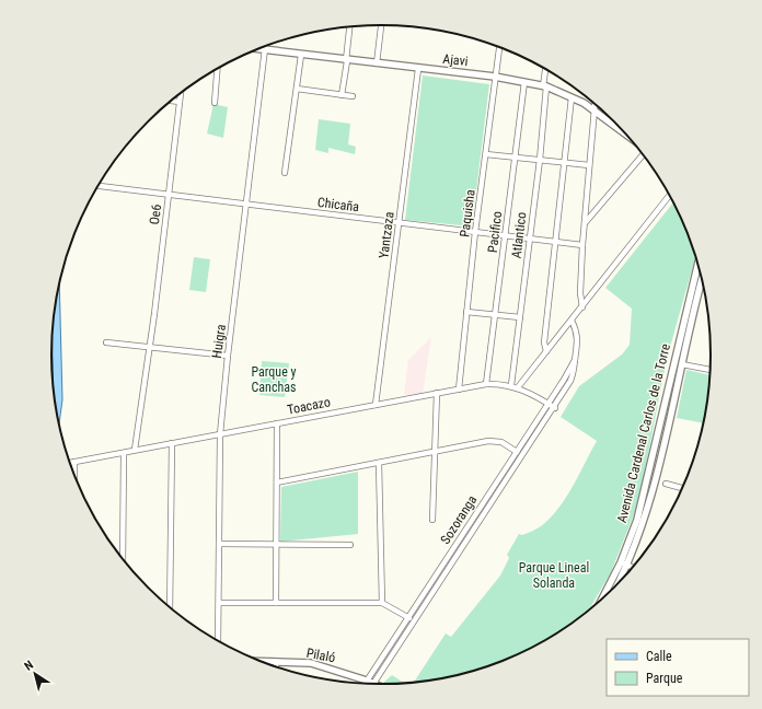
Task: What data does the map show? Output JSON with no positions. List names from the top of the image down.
{
  "streets": {
    "street": [
      "Ajavi",
      "Chicaña",
      "Paquisha",
      "Oe6",
      "Pacifico",
      "Yantzaza",
      "Atlantico",
      "Huigra",
      "Toacazo",
      "Avenida Cardenal Carlos de la Torre",
      "Sozoranga",
      "Pilaló"
    ]
  },
  "crossings": [
    ["Ajavi", "Paquisha"],
    ["Ajavi", "Pacifico"],
    ["Ajavi", "Yantzaza"],
    ["Ajavi", "Atlantico"],
    ["Ajavi", "Huigra"],
    ["Chicaña", "Paquisha"],
    ["Chicaña", "Oe6"],
    ["Chicaña", "Pacifico"],
    ["Chicaña", "Yantzaza"],
    ["Chicaña", "Atlantico"],
    ["Chicaña", "Huigra"],
    ["Paquisha", "Toacazo"],
    ["Oe6", "Toacazo"],
    ["Pacifico", "Toacazo"],
    ["Yantzaza", "Toacazo"],
    ["Atlantico", "Toacazo"],
    ["Huigra", "Toacazo"],
    ["Toacazo", "Sozoranga"],
    ["Sozoranga", "Pilaló"]
  ],
  "parks": ["Parque y Canchas", "Parque Lineal Solanda"],
  "legend": ["Calle", "Parque"],
  "north": "top left"
}
